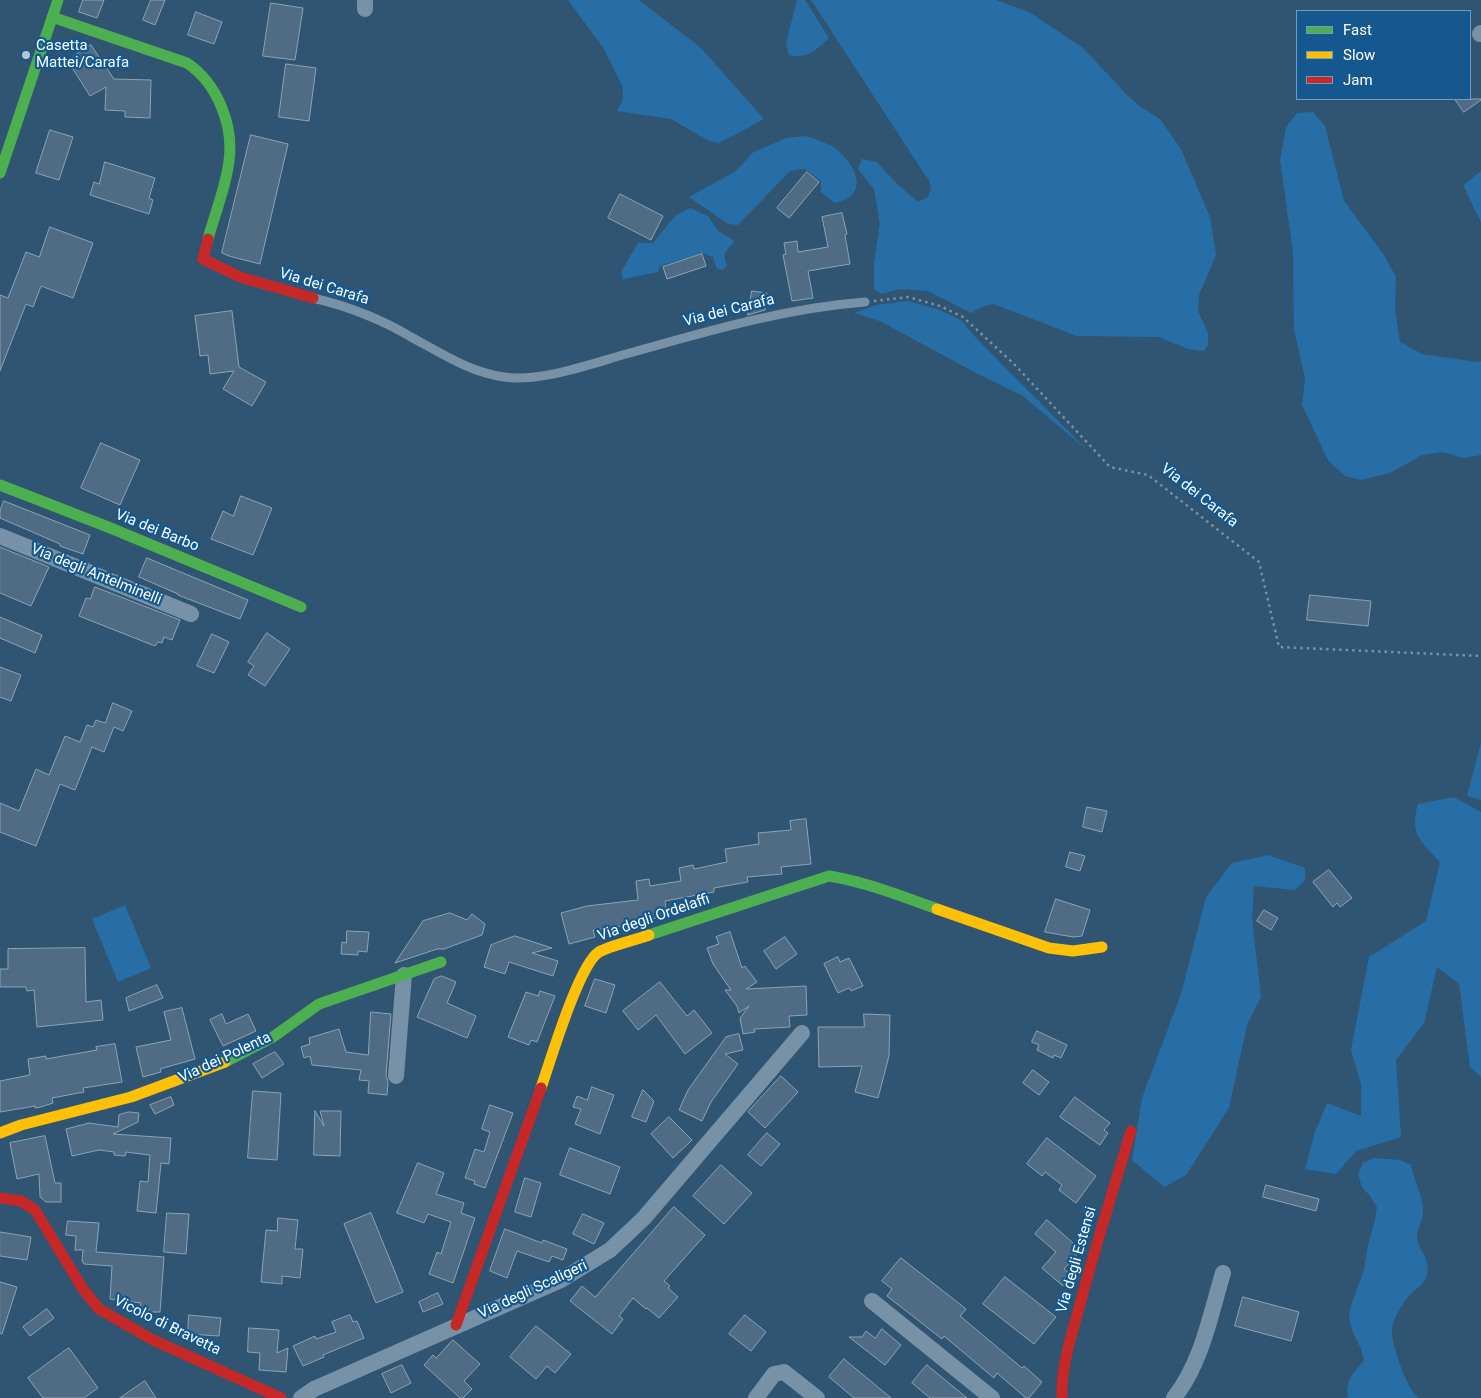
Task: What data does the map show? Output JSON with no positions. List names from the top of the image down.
{
  "streets": {
    "street": [
      "Via dei Carafa",
      "Via dei Barbo",
      "Via degli Antelminelli",
      "Via degli Ordelaffi",
      "Via dei Polenta",
      "Via degli Estensi",
      "Via degli Scaligeri",
      "Vicolo di Bravetta"
    ]
  },
  "crossings": [
    ["Via degli Ordelaffi", "Via degli Scaligeri"]
  ],
  "places": ["Casetta Mattei/Carafa"],
  "legend": ["Fast", "Slow", "Jam"]
}
